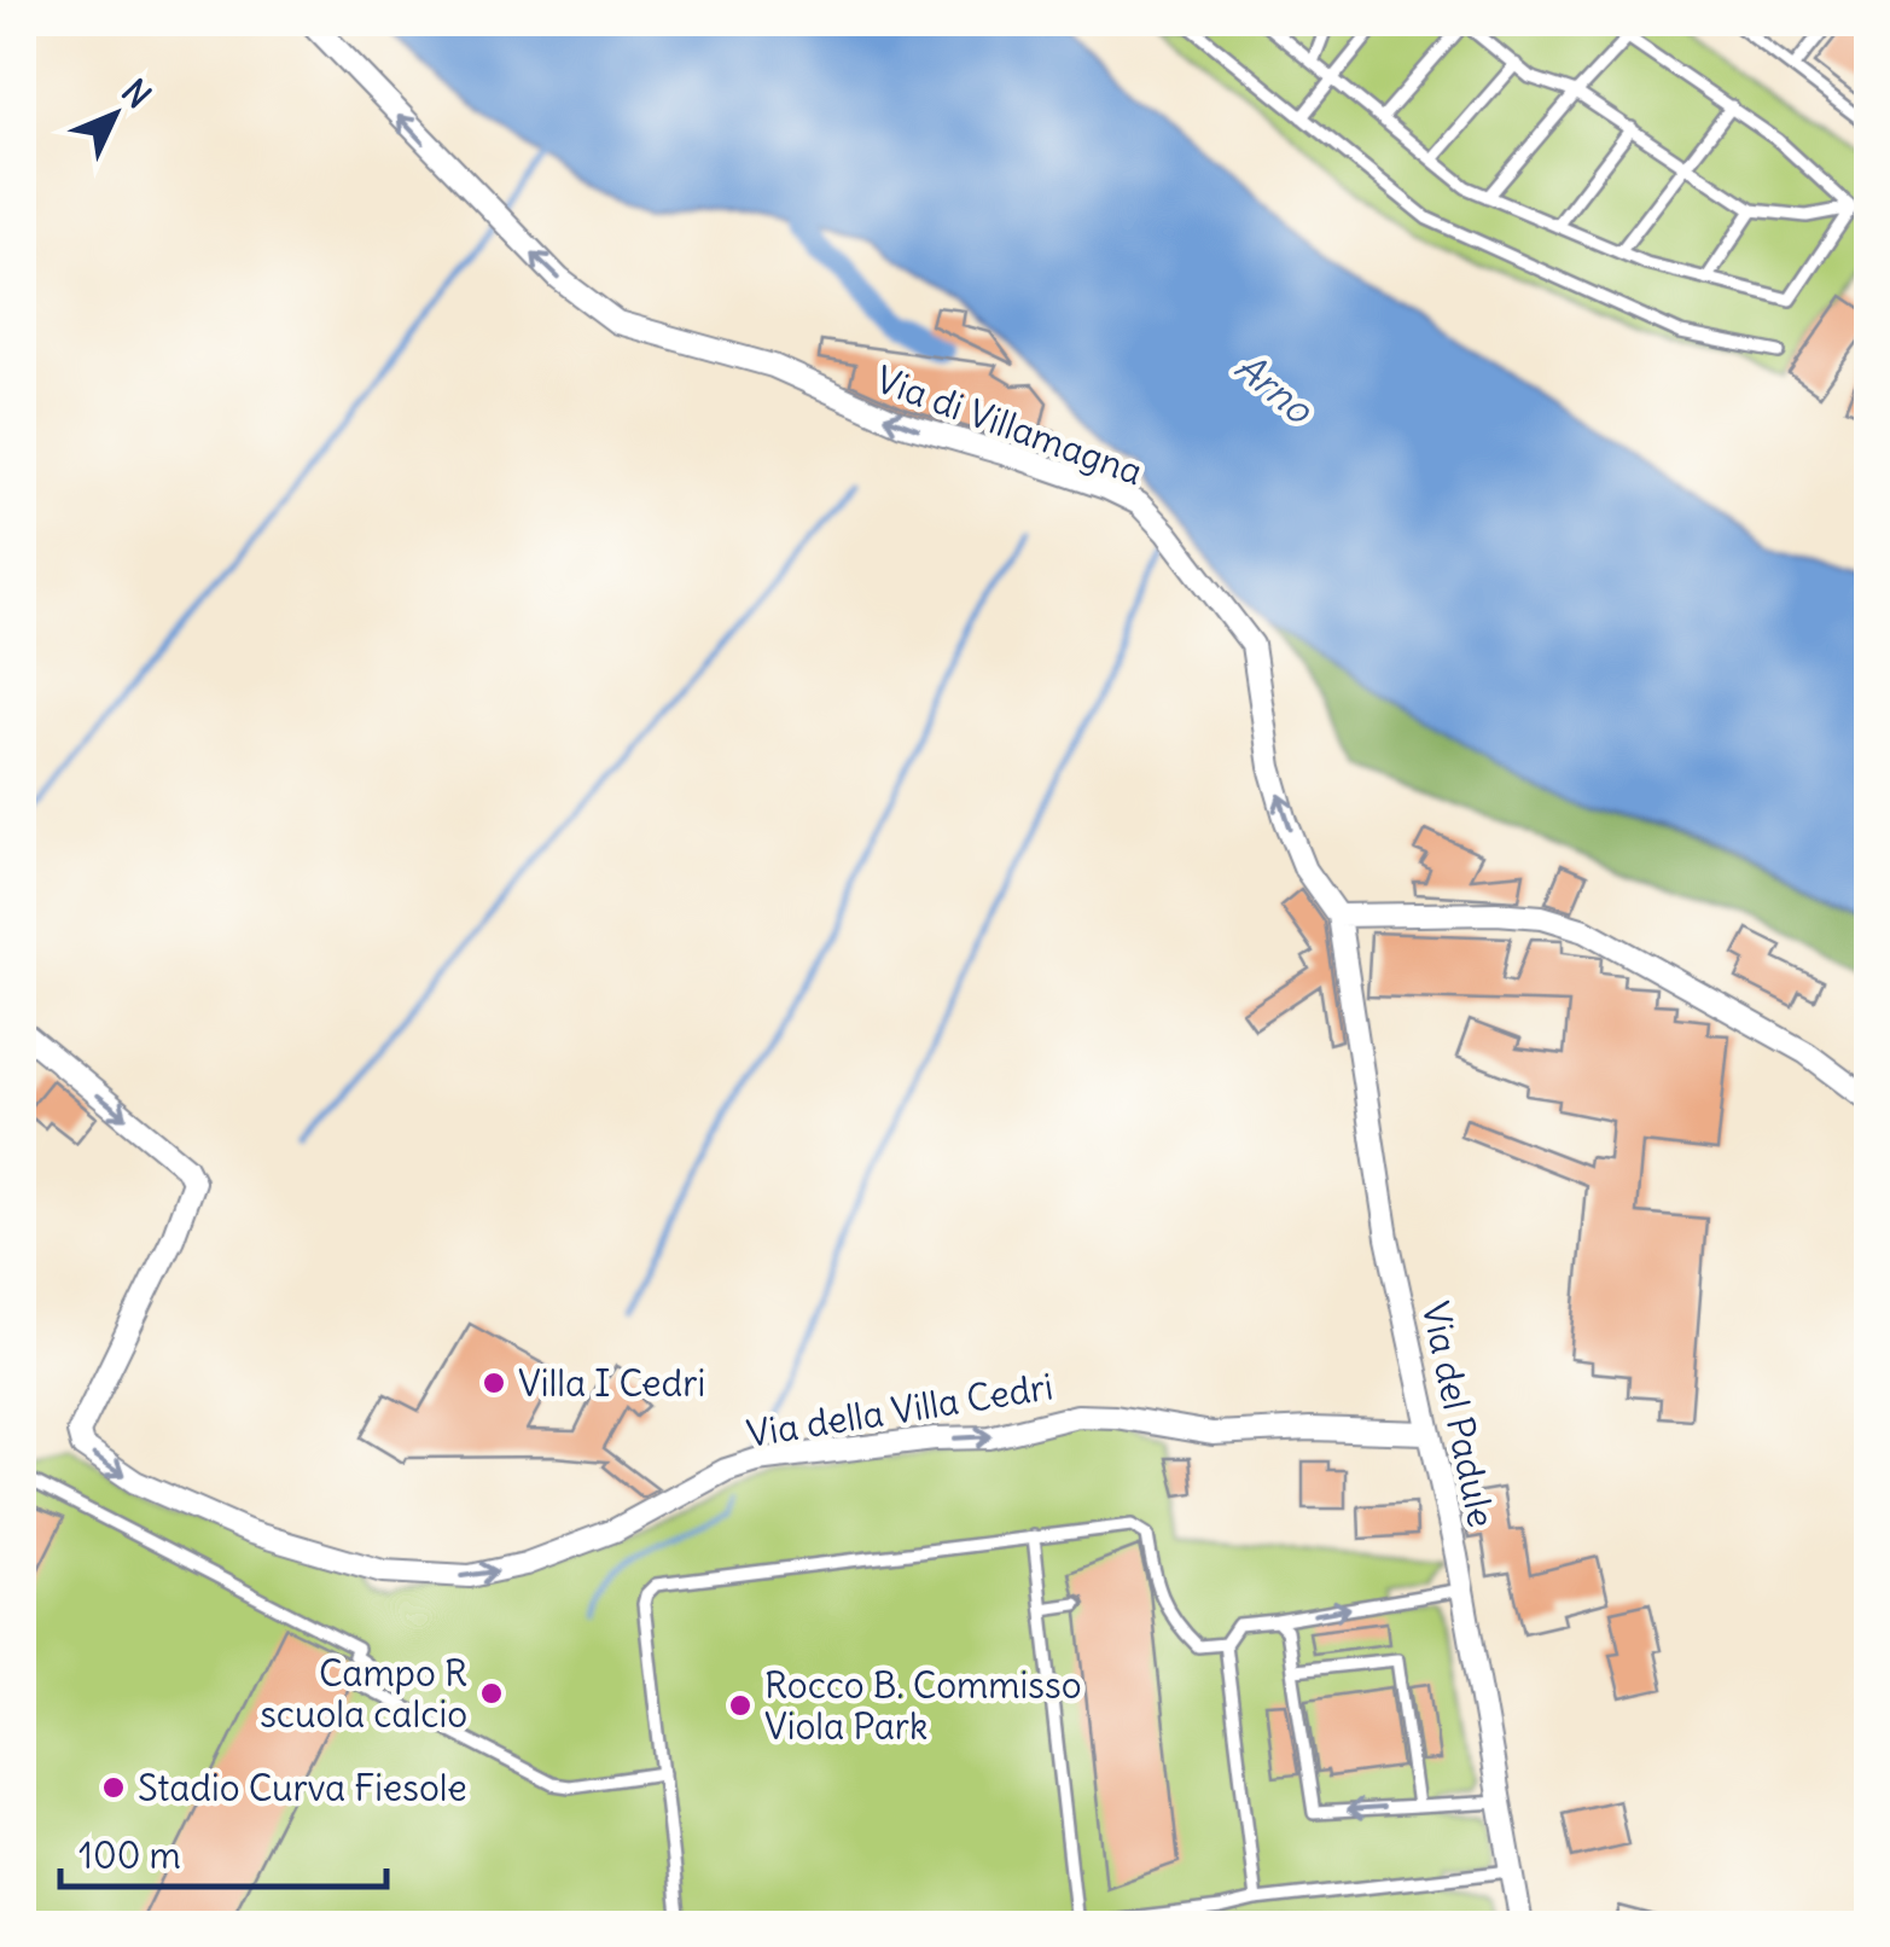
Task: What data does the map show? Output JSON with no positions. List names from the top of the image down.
{
  "streets": {
    "street": ["Via di Villamagna", "Via della Villa Cedri", "Via del Padule"]
  },
  "crossings": [
    ["Via di Villamagna", "Via del Padule"],
    ["Via della Villa Cedri", "Via del Padule"]
  ],
  "one_way": ["Via di Villamagna"],
  "water": ["Arno"],
  "places": [
    "Villa I Cedri",
    "Campo R scuola calcio",
    "Rocco B. Commisso Viola Park",
    "Stadio Curva Fiesole"
  ],
  "scale_bar": "100 m",
  "north": "top right"
}
